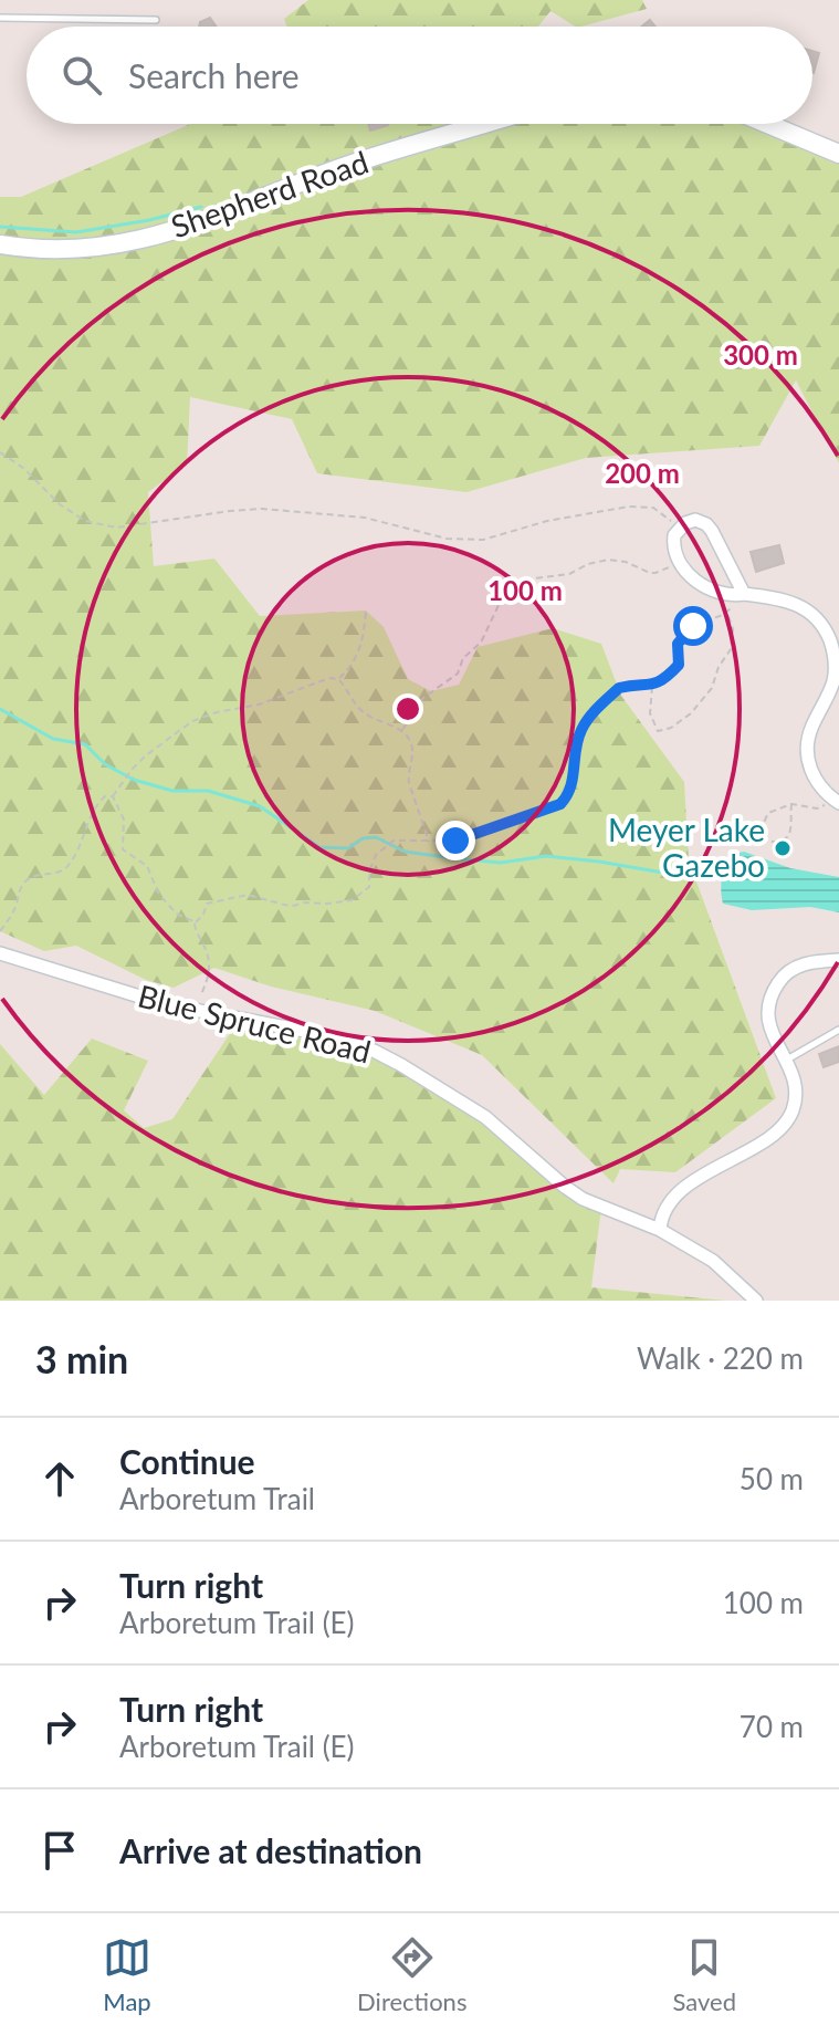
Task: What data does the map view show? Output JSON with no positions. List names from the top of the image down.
{
  "streets": {
    "street": ["Shepherd Road", "Blue Spruce Road"]
  },
  "places": ["Meyer Lake Gazebo"],
  "page": {
    "search": "Search here",
    "heading": ["3 min", "Walk · 220 m"],
    "list": [
      ["Continue", "Arboretum Trail", "50 m"],
      ["Turn right", "Arboretum Trail (E)", "100 m"],
      ["Turn right", "Arboretum Trail (E)", "70 m"],
      "Arrive at destination"
    ],
    "nav": ["Map", "Directions", "Saved"]
  },
  "rings": ["300 m", "200 m", "100 m"]
}
